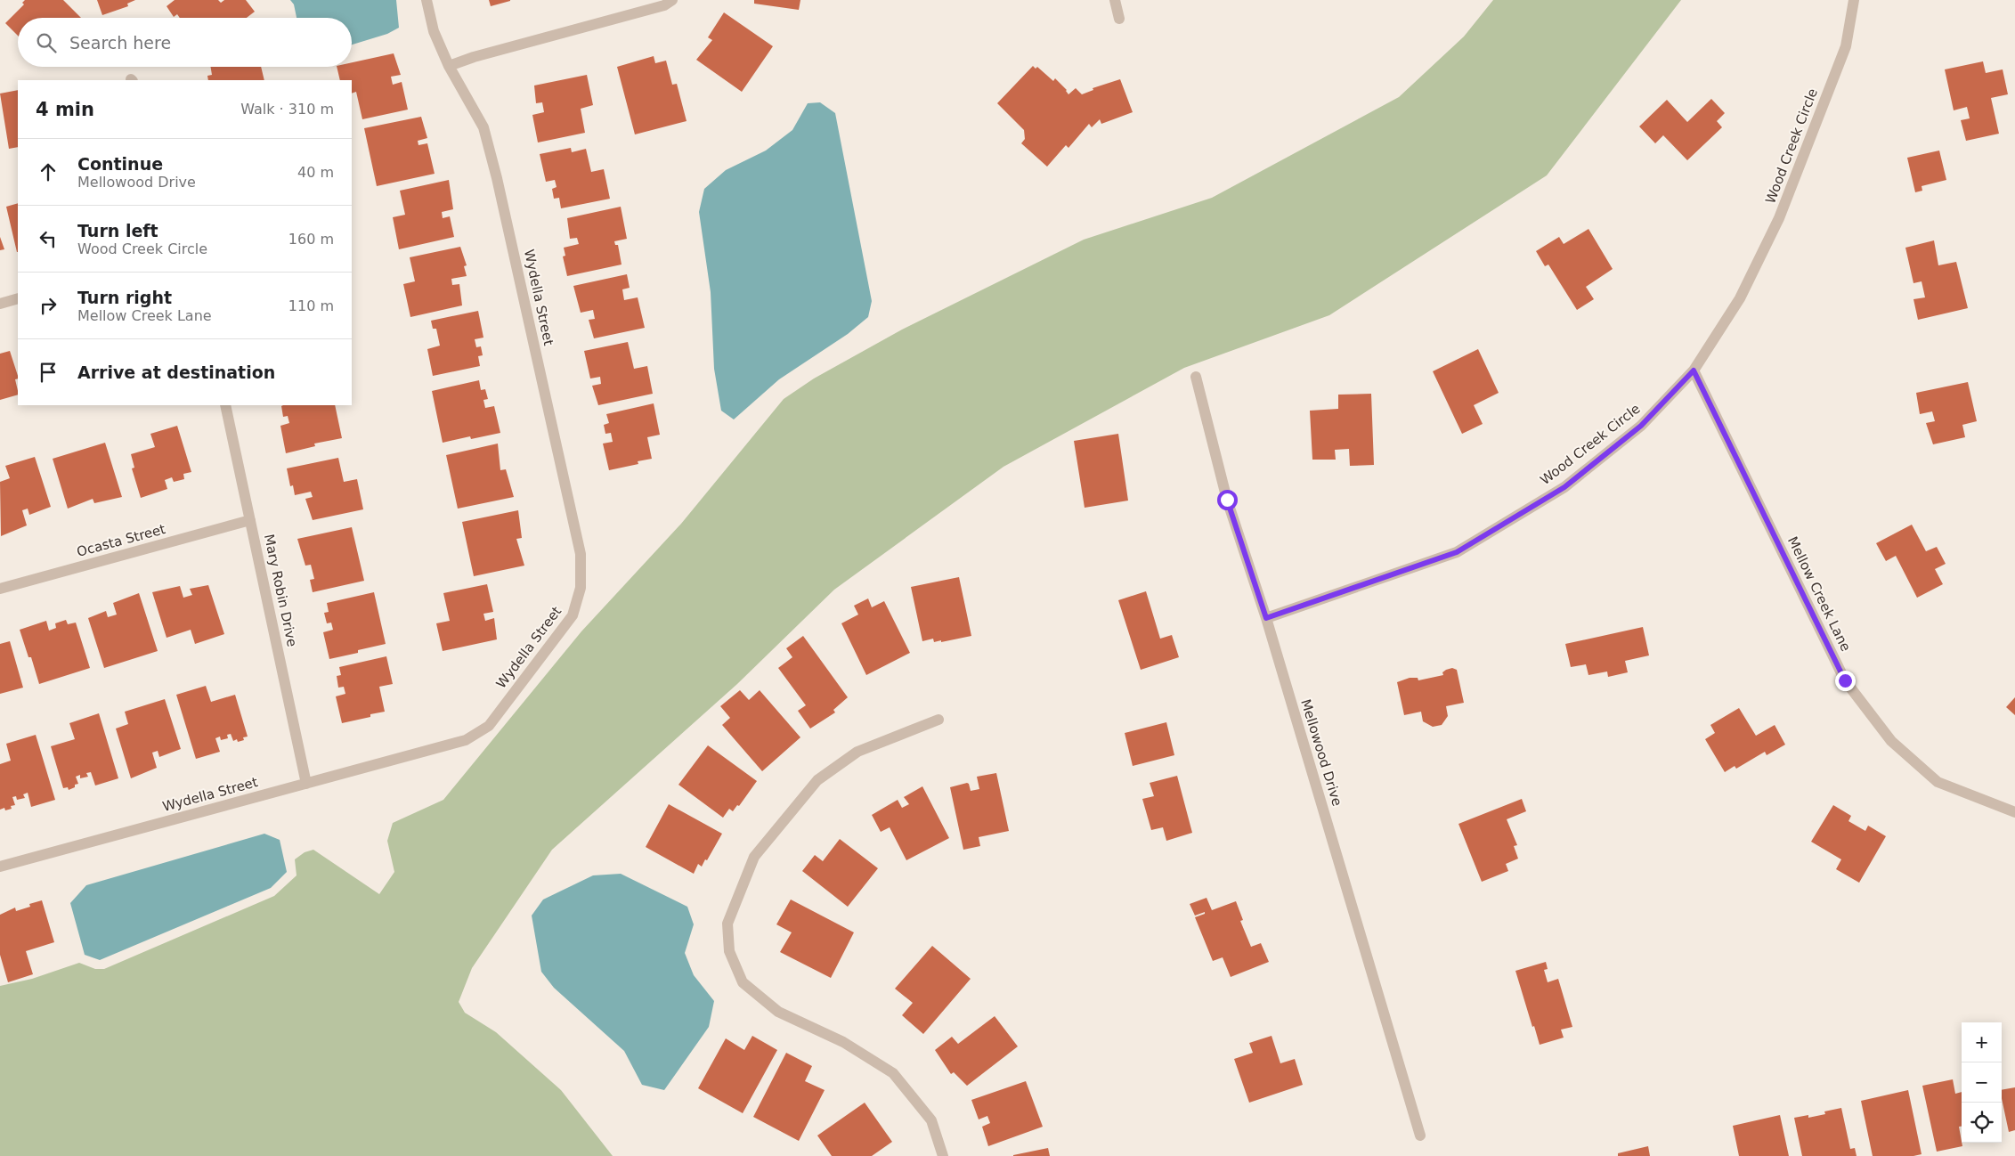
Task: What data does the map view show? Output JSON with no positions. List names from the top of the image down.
{
  "streets": {
    "street": [
      "Wood Creek Circle",
      "Wydella Street",
      "Ocasta Street",
      "Mary Robin Drive",
      "Mellow Creek Lane",
      "Mellowood Drive"
    ]
  },
  "crossings": [
    ["Wood Creek Circle", "Mellow Creek Lane"],
    ["Wood Creek Circle", "Mellowood Drive"],
    ["Wydella Street", "Mary Robin Drive"],
    ["Ocasta Street", "Mary Robin Drive"]
  ],
  "page": {
    "search": "Search here",
    "heading": ["4 min", "Walk · 310 m"],
    "list": [
      ["Continue", "Mellowood Drive", "40 m"],
      ["Turn left", "Wood Creek Circle", "160 m"],
      ["Turn right", "Mellow Creek Lane", "110 m"],
      "Arrive at destination"
    ],
    "map_buttons": ["+", "−"]
  }
}
